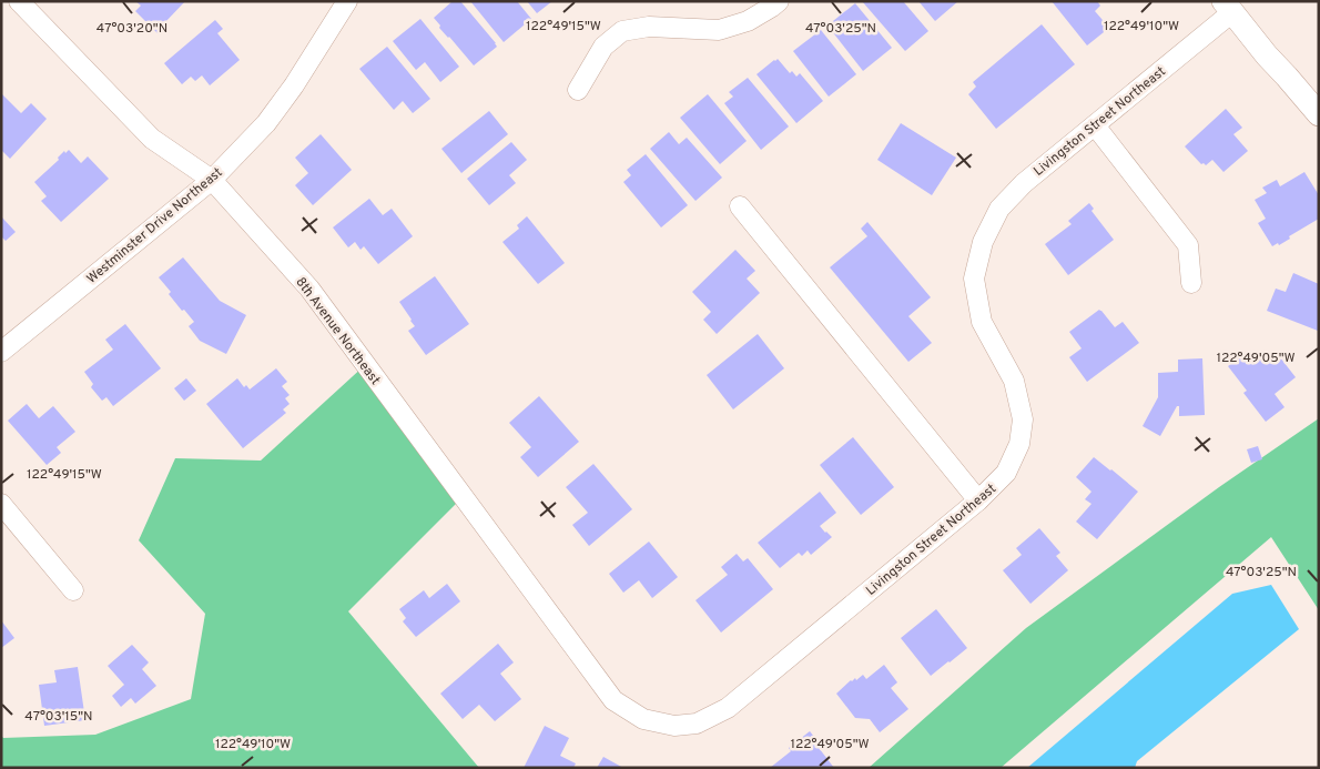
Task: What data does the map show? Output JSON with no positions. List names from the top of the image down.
{
  "streets": {
    "street": ["Livingston Street Northeast", "Westminster Drive Northeast", "8th Avenue Northeast"]
  },
  "crossings": [
    ["Livingston Street Northeast", "8th Avenue Northeast"],
    ["Westminster Drive Northeast", "8th Avenue Northeast"]
  ],
  "coordinates": [
    "122°49'15\"W",
    "122°49'10\"W",
    "47°03'20\"N",
    "47°03'25\"N",
    "122°49'05\"W",
    "47°03'15\"N"
  ]
}
